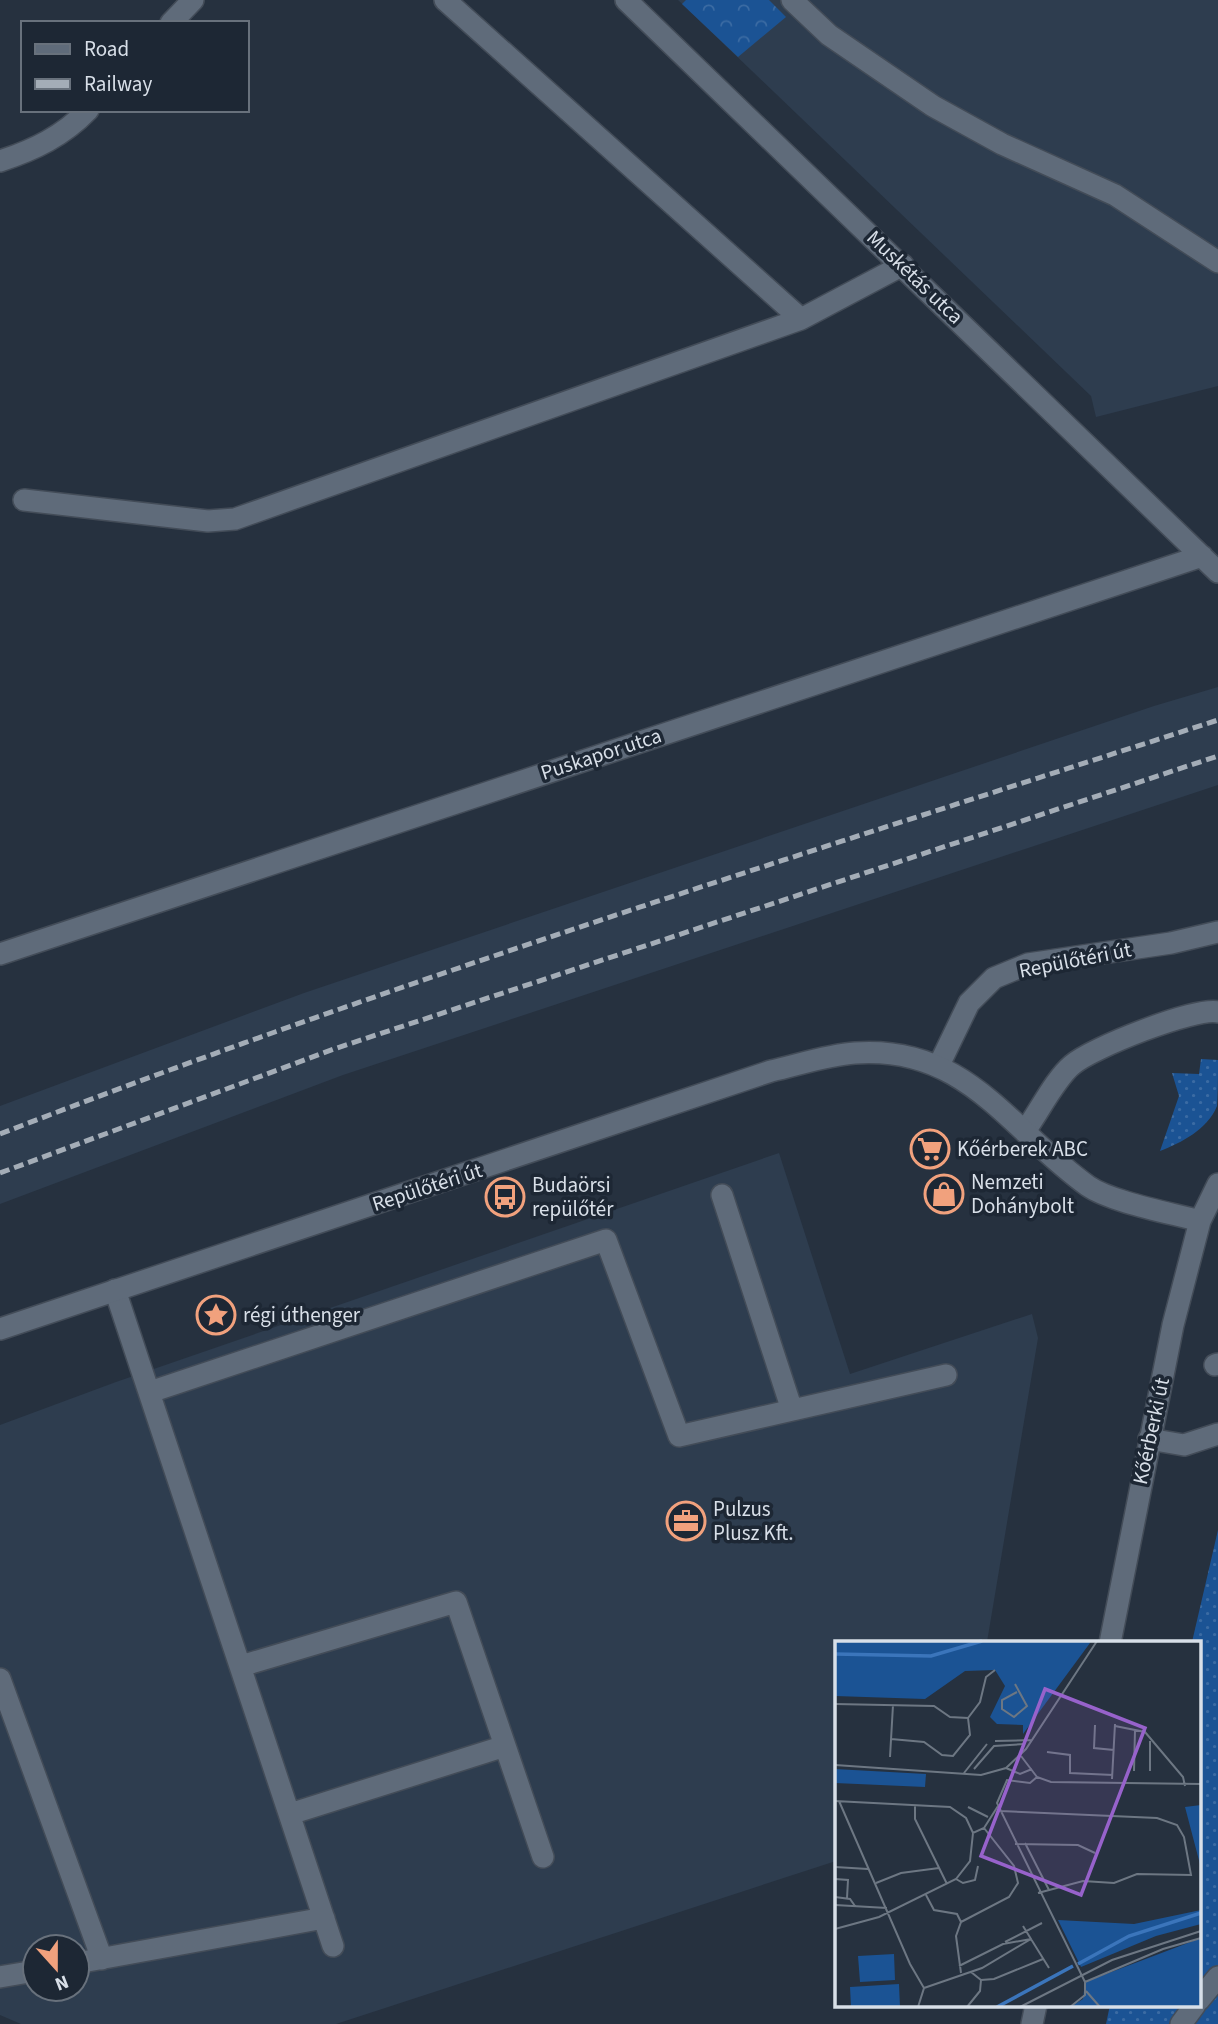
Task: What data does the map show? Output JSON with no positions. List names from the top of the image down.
{
  "streets": {
    "street": [
      "Muskétás utca",
      "Puskapor utca",
      "Repülőtéri út",
      "Kőérberki út"
    ]
  },
  "crossings": [
    ["Muskétás utca", "Puskapor utca"],
    ["Repülőtéri út", "Kőérberki út"]
  ],
  "places": {
    "supermarket": ["Kőérberek ABC"],
    "shop": ["Nemzeti Dohánybolt"],
    "bus stop": ["Budaörsi repülőtér"],
    "place": ["régi úthenger"],
    "office": ["Pulzus Plusz Kft."]
  },
  "legend": ["Road", "Railway"],
  "north": "bottom"
}
